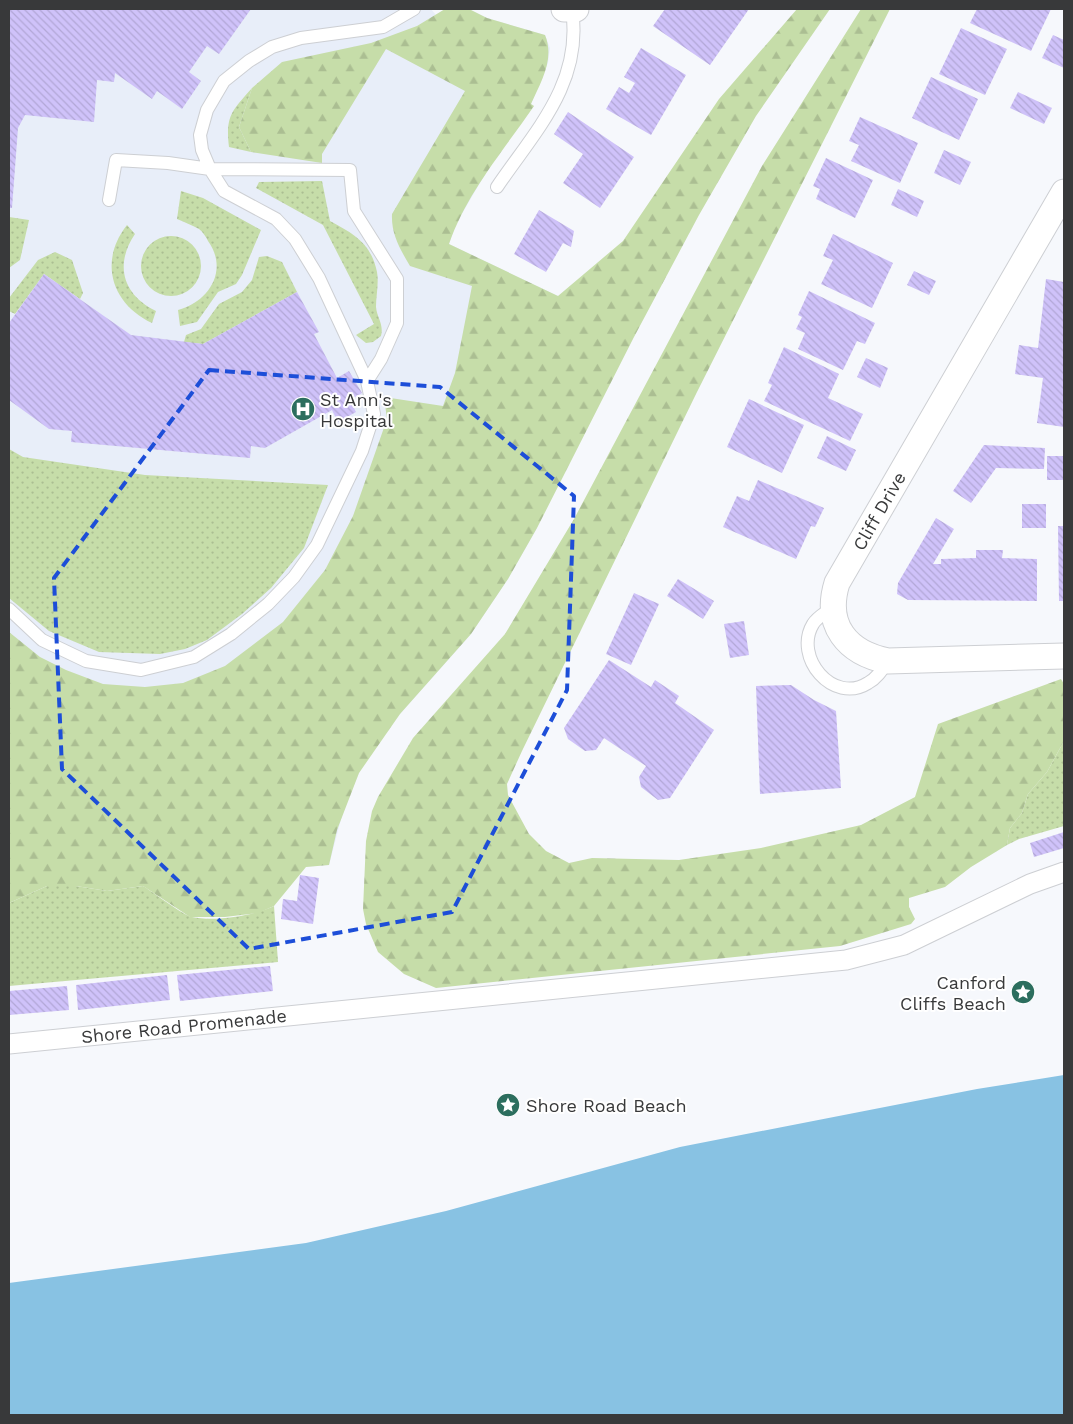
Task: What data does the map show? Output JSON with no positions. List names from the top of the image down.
{
  "streets": {
    "street": ["Cliff Drive", "Shore Road Promenade"]
  },
  "places": {
    "hospital": ["St Ann's Hospital"],
    "place": ["Canford Cliffs Beach", "Shore Road Beach"]
  }
}
